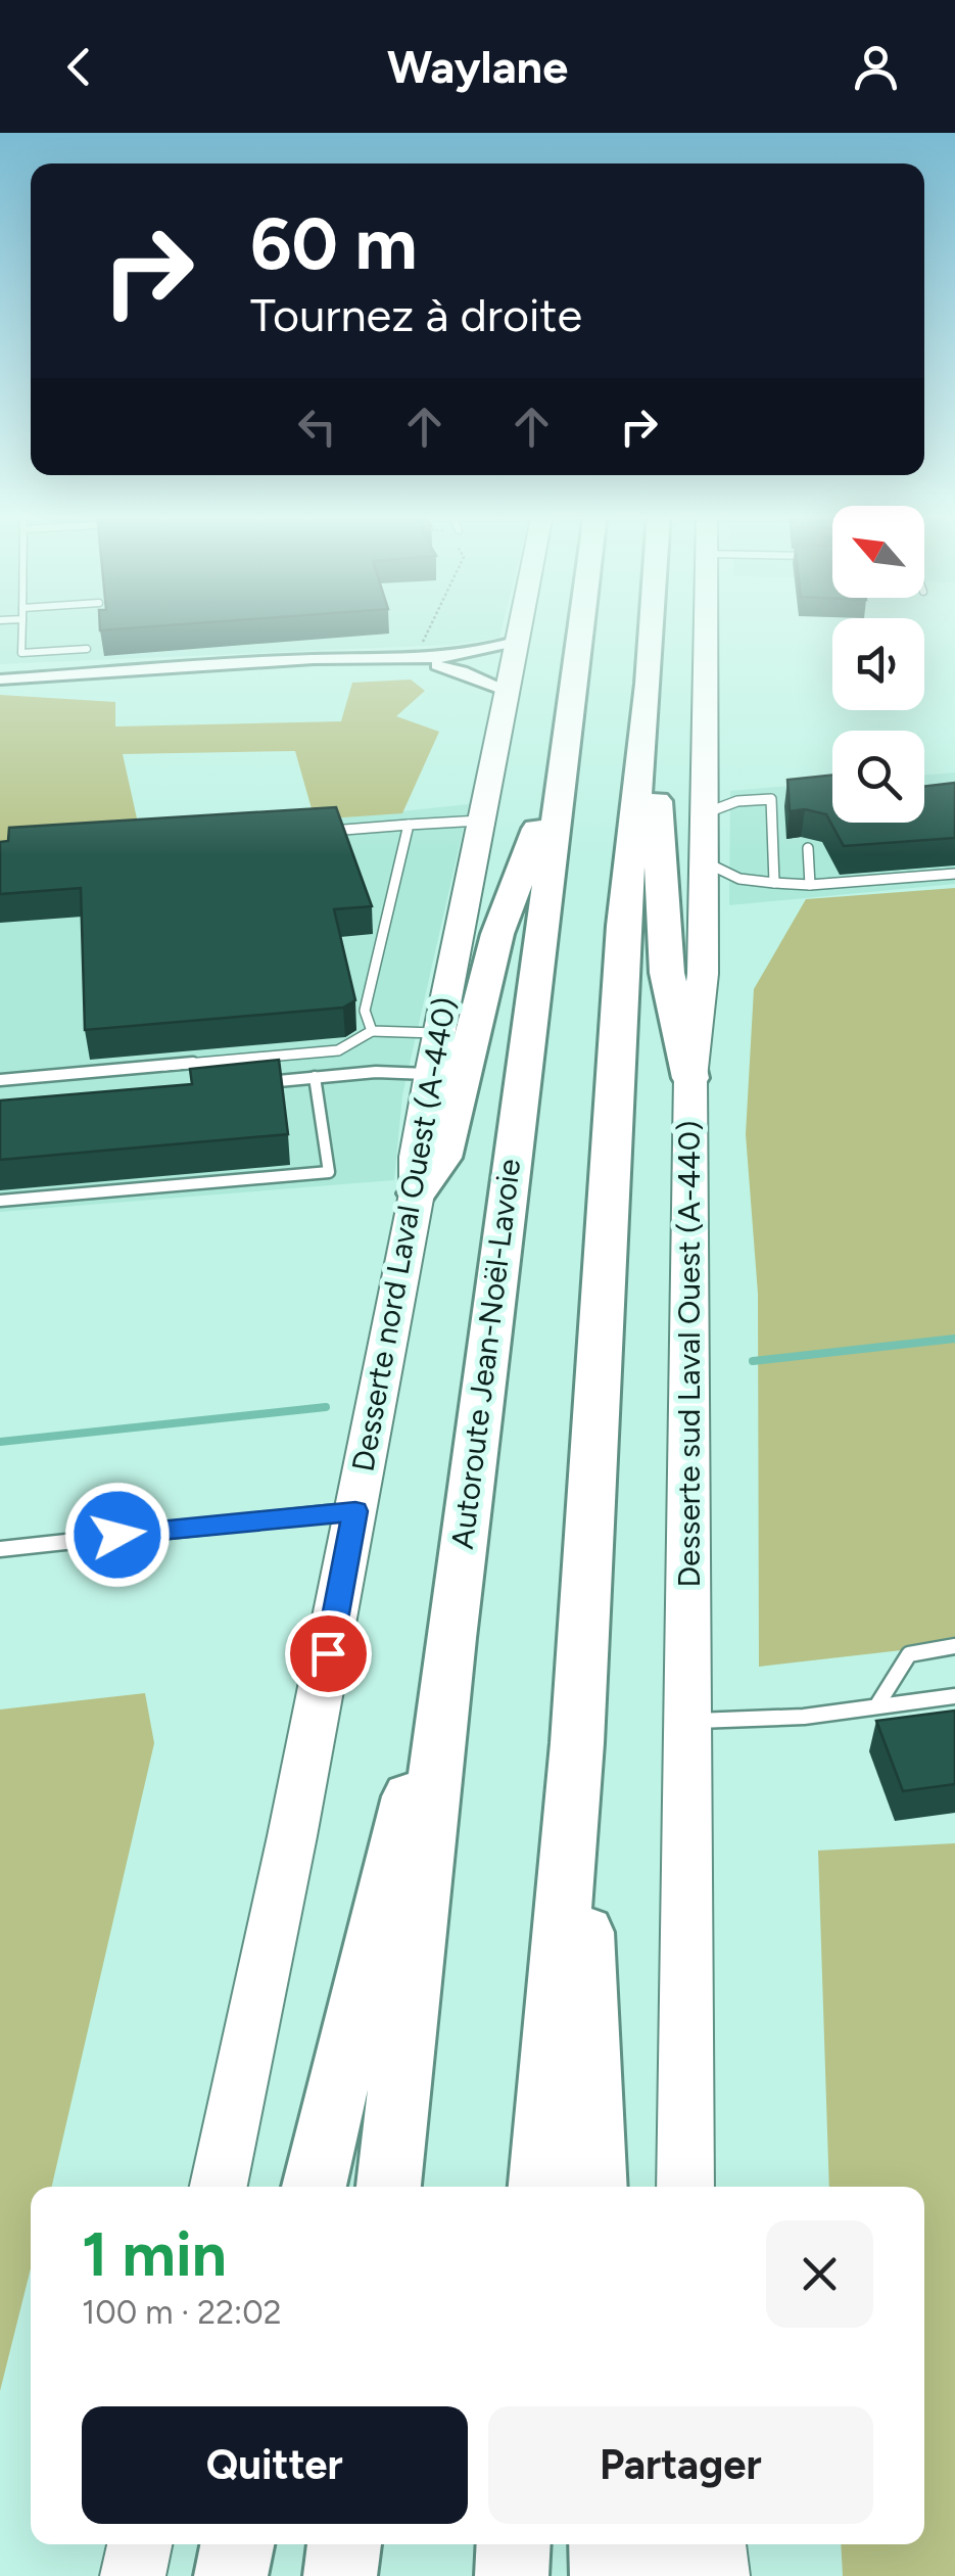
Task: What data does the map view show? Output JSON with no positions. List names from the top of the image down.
{
  "streets": {
    "highway": ["Autoroute Jean-Noël-Lavoie"],
    "main road": ["Desserte nord Laval Ouest (A-440)", "Desserte sud Laval Ouest (A-440)"]
  },
  "north": "top left",
  "page": {
    "header": "Waylane",
    "turn": ["60 m", "Tournez à droite"],
    "heading": ["1 min", "100 m · 22:02"],
    "buttons": ["Quitter", "Partager"]
  }
}
